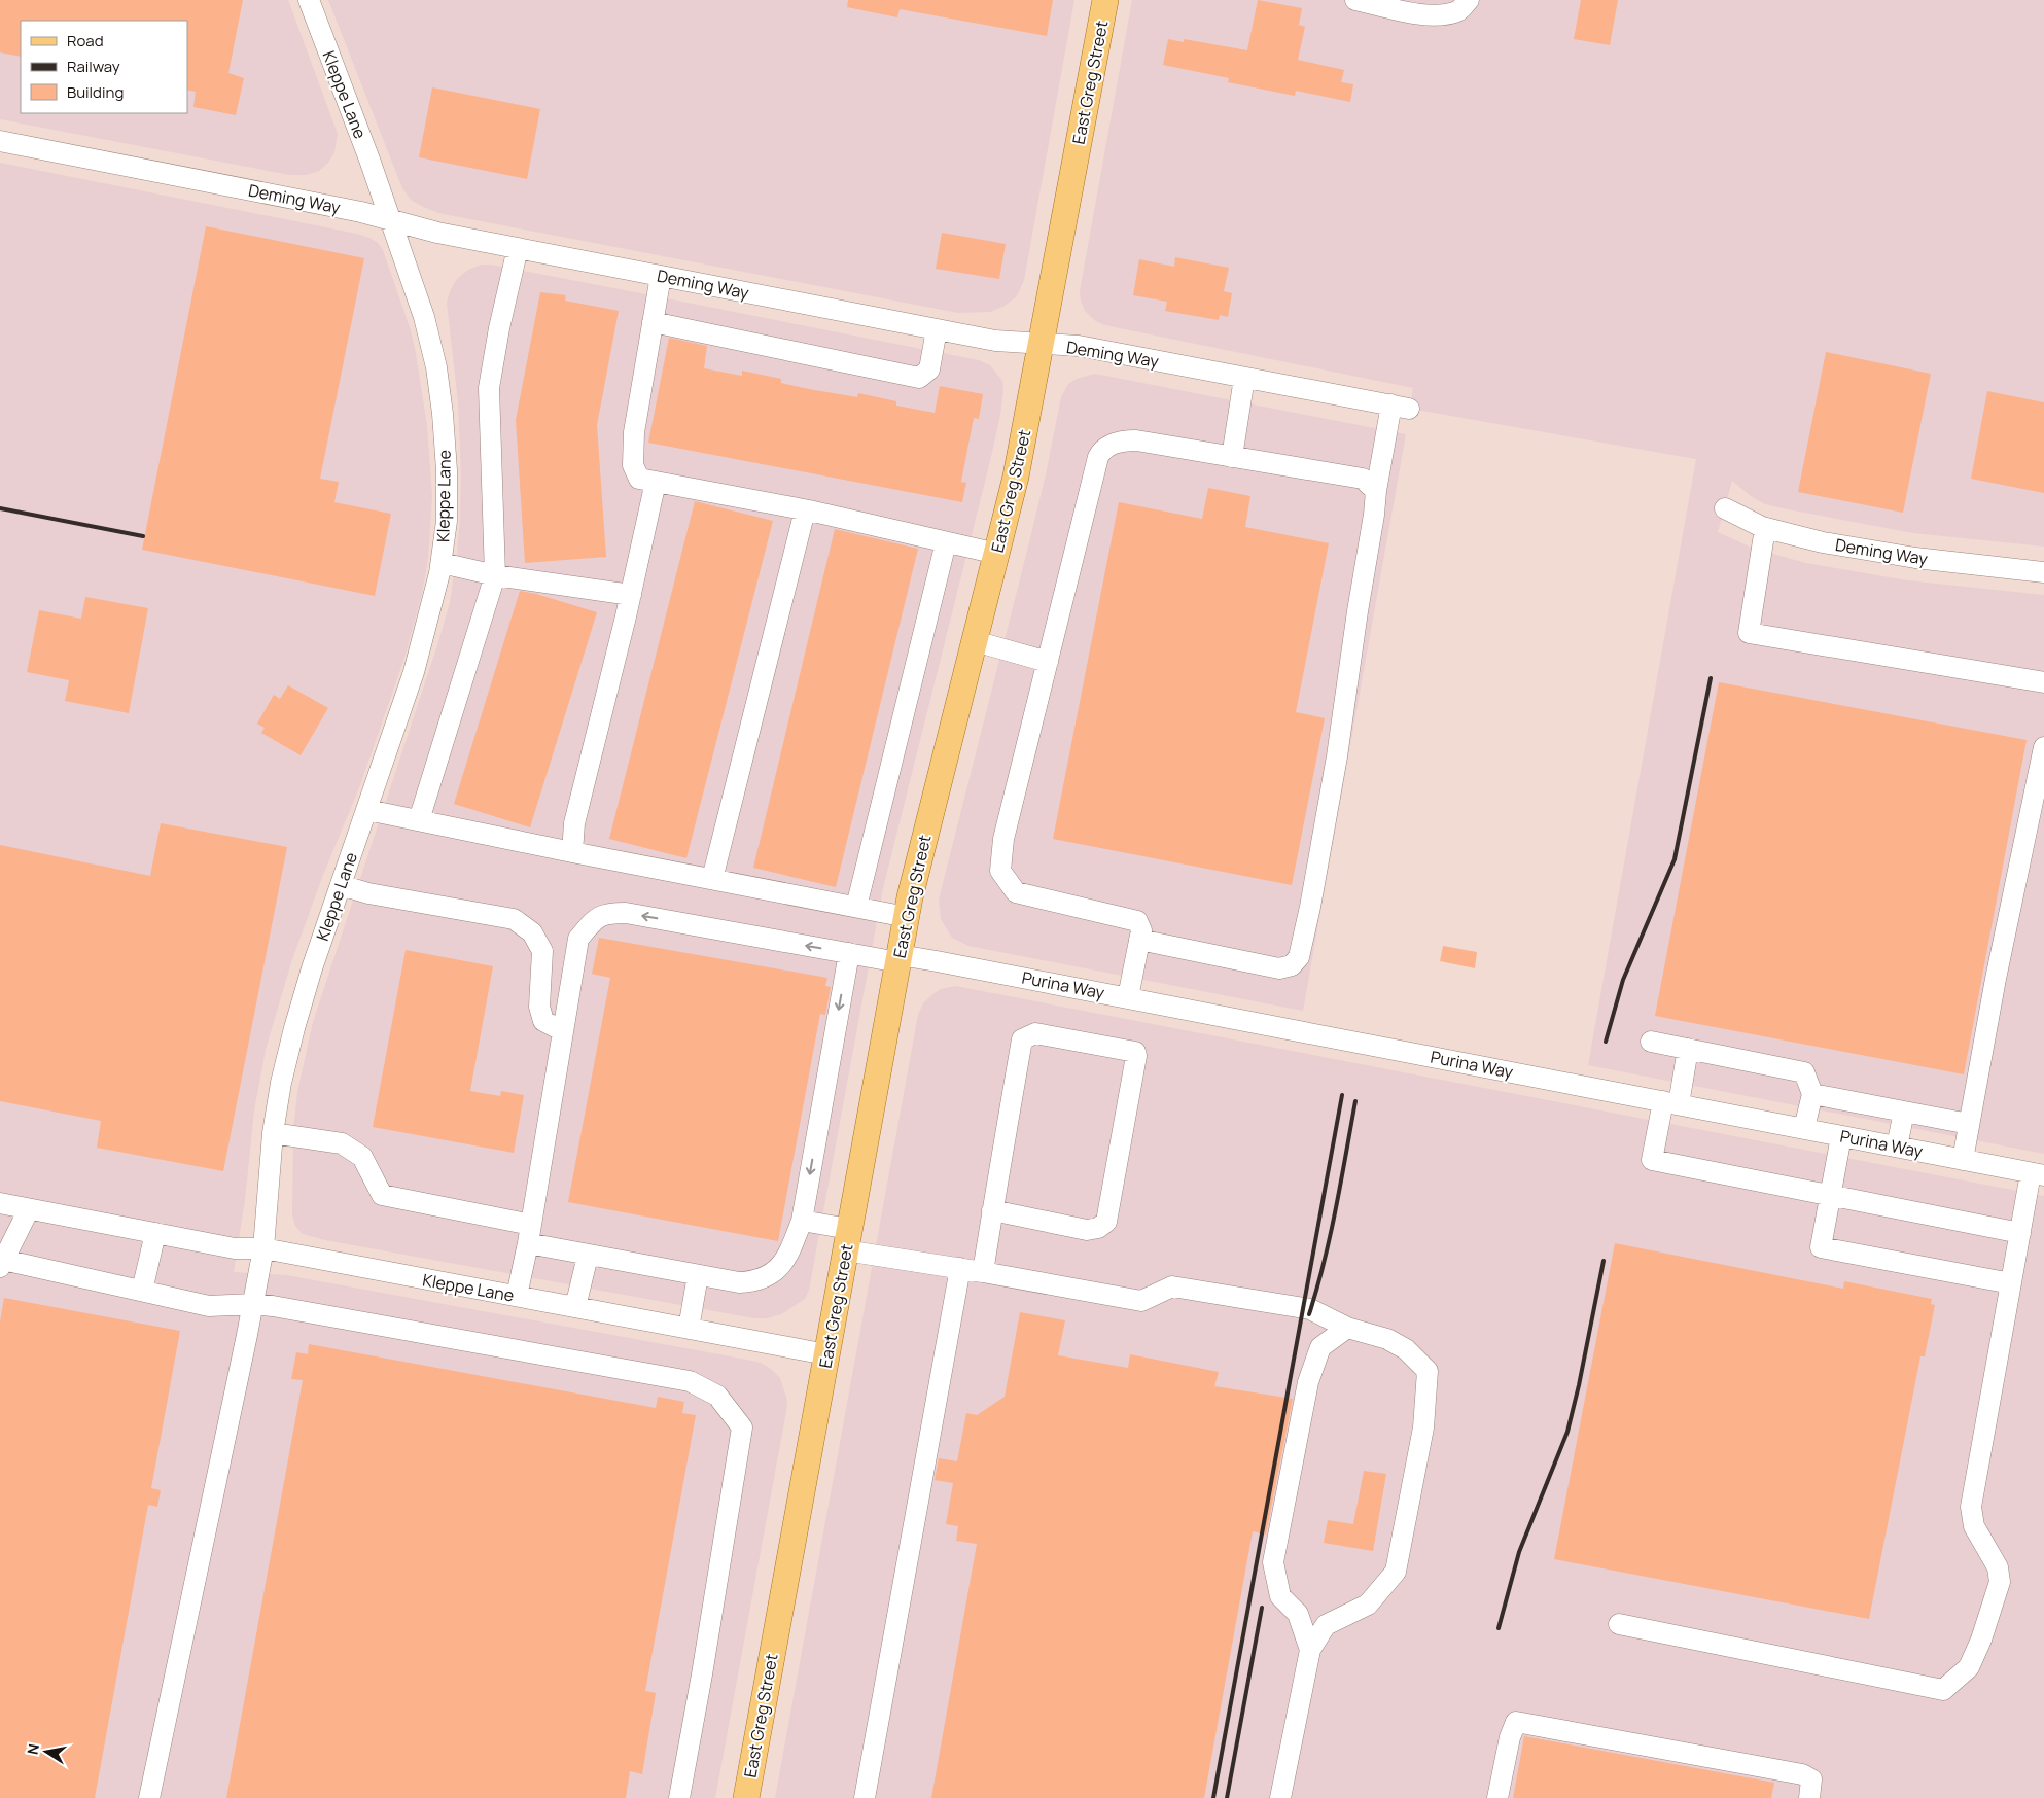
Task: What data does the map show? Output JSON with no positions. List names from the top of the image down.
{
  "streets": {
    "main road": ["East Greg Street"],
    "street": ["Kleppe Lane", "Deming Way", "Purina Way"]
  },
  "crossings": [
    ["East Greg Street", "Kleppe Lane"],
    ["East Greg Street", "Deming Way"],
    ["East Greg Street", "Purina Way"],
    ["Kleppe Lane", "Deming Way"]
  ],
  "legend": ["Road", "Railway", "Building"],
  "north": "left"
}
